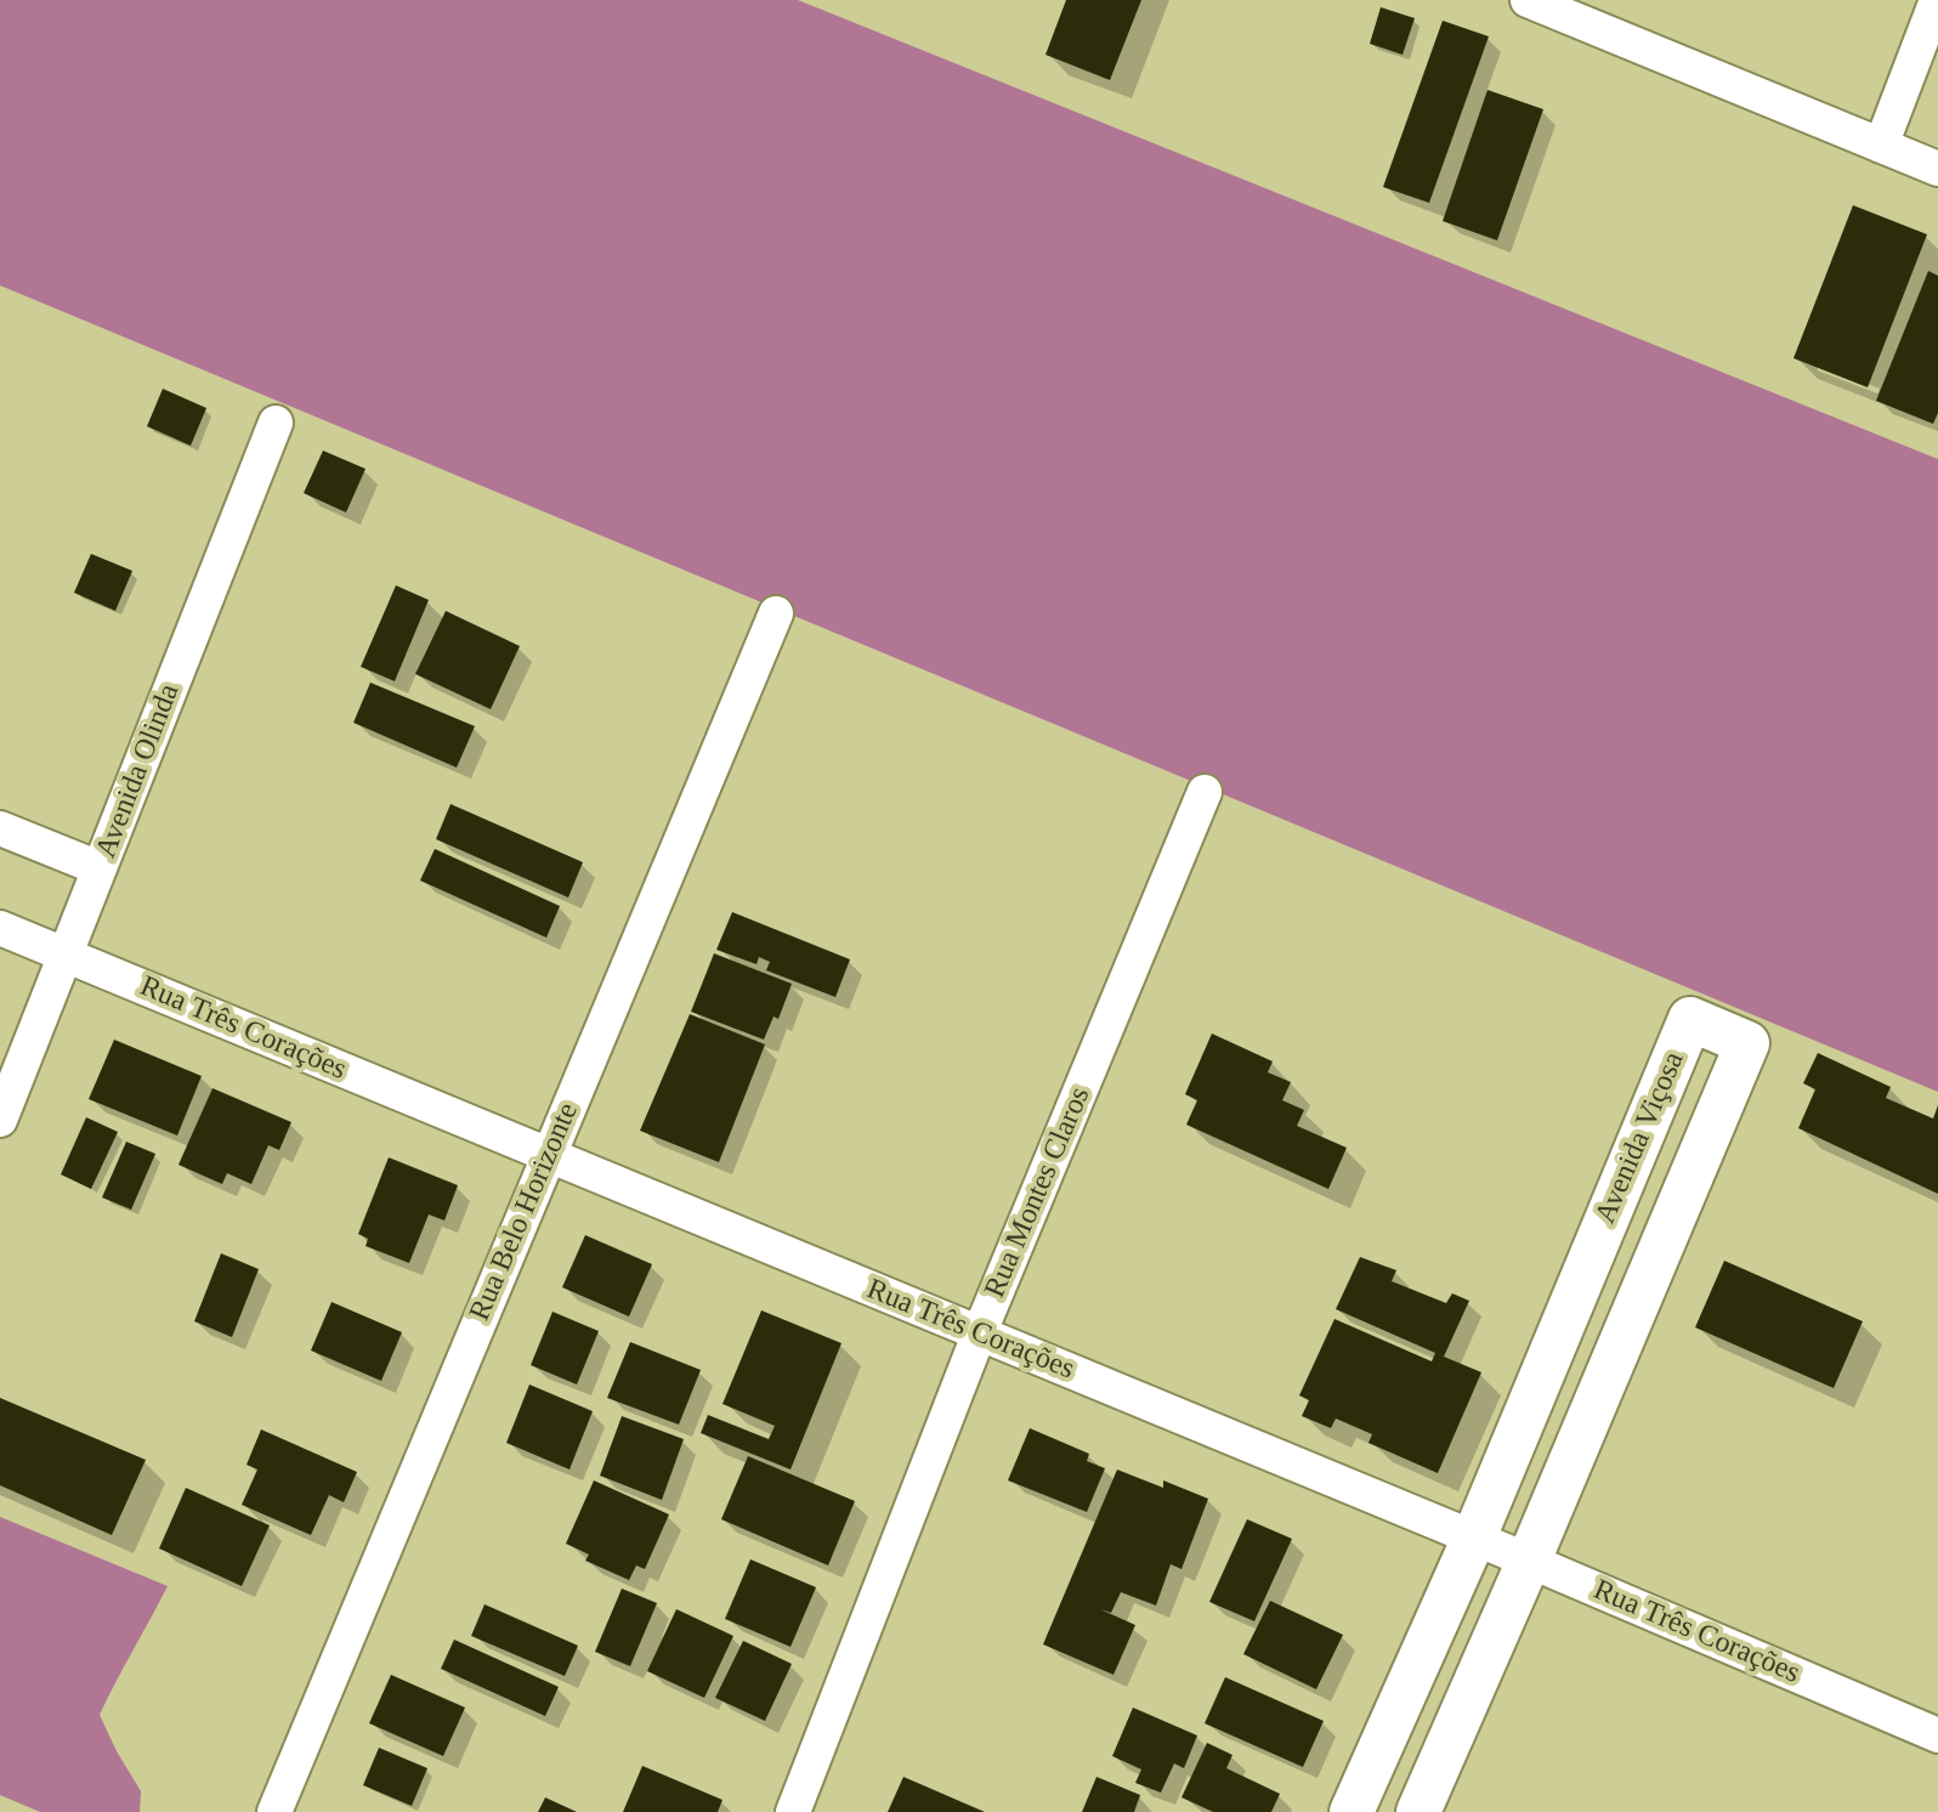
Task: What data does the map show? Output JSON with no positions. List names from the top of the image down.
{
  "streets": {
    "street": [
      "Avenida Olinda",
      "Rua Três Corações",
      "Avenida Viçosa",
      "Rua Montes Claros",
      "Rua Belo Horizonte"
    ]
  },
  "crossings": [
    ["Avenida Olinda", "Rua Três Corações"],
    ["Rua Três Corações", "Avenida Viçosa"],
    ["Rua Três Corações", "Rua Montes Claros"],
    ["Rua Três Corações", "Rua Belo Horizonte"]
  ]
}
